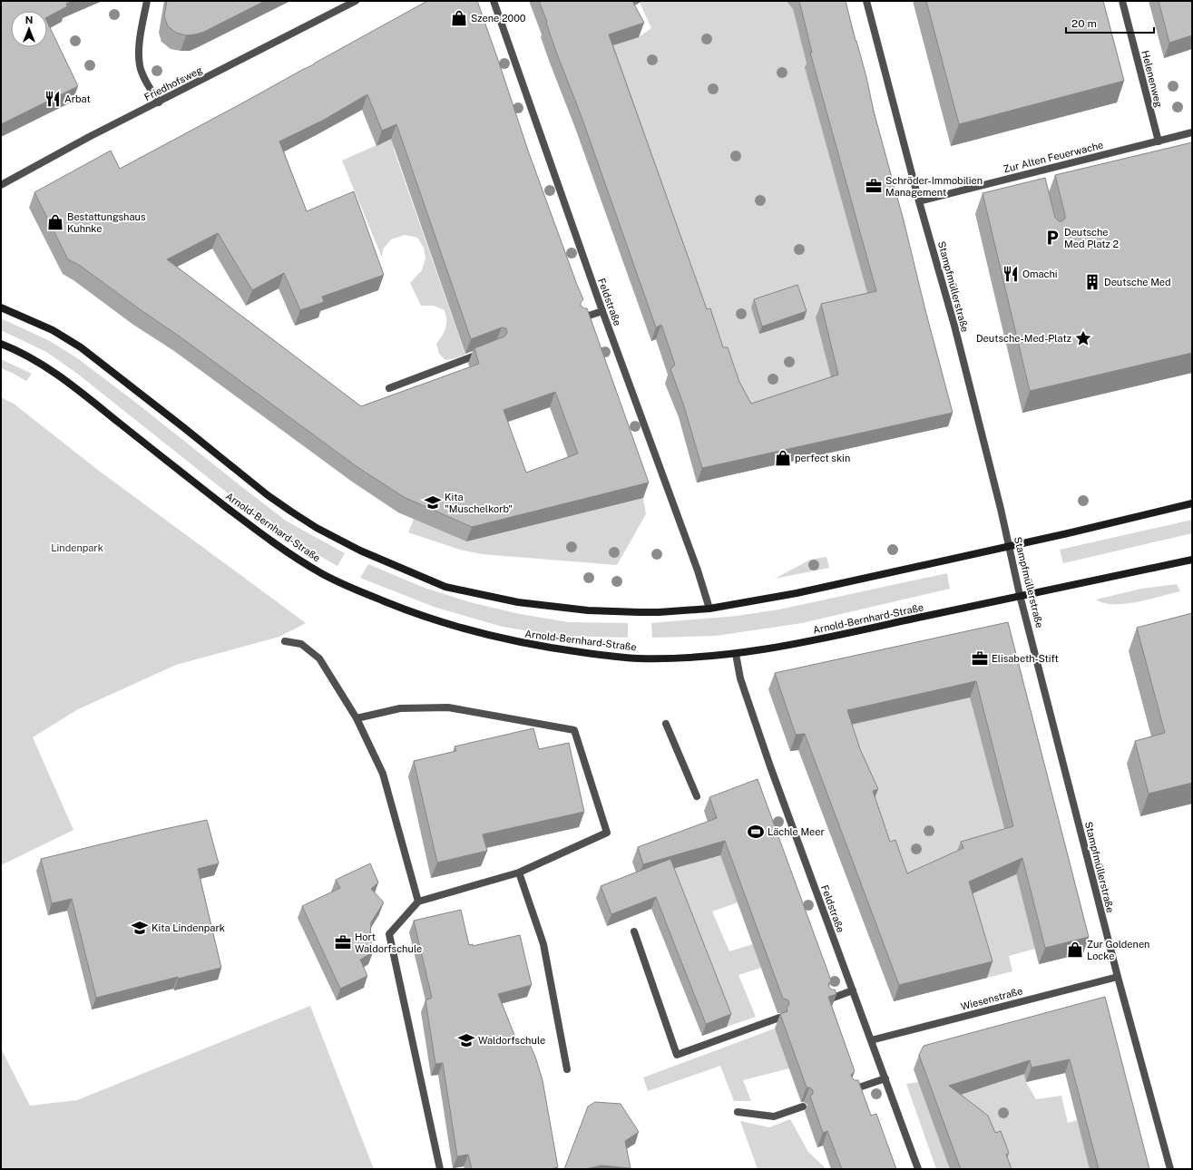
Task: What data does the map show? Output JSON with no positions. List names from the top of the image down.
{
  "streets": {
    "main road": ["Arnold-Bernhard-Straße"],
    "street": [
      "Helenenweg",
      "Friedhofsweg",
      "Zur Alten Feuerwache",
      "Stampfmüllerstraße",
      "Feldstraße",
      "Wiesenstraße"
    ]
  },
  "crossings": [
    ["Helenenweg", "Zur Alten Feuerwache"],
    ["Zur Alten Feuerwache", "Stampfmüllerstraße"],
    ["Stampfmüllerstraße", "Arnold-Bernhard-Straße"],
    ["Stampfmüllerstraße", "Wiesenstraße"],
    ["Feldstraße", "Arnold-Bernhard-Straße"],
    ["Feldstraße", "Wiesenstraße"]
  ],
  "parks": ["Lindenpark"],
  "places": {
    "shop": [
      "Szene 2000",
      "Bestattungshaus Kuhnke",
      "perfect skin",
      "Zur Goldenen Locke"
    ],
    "restaurant": ["Arbat", "Omachi"],
    "office": ["Schröder-Immobilien Management", "Elisabeth-Stift", "Hort Waldorfschule"],
    "parking": ["Deutsche Med Platz 2"],
    "building": ["Deutsche Med"],
    "place": ["Deutsche-Med-Platz"],
    "school or university": ["Kita \"Muschelkorb\"", "Kita Lindenpark", "Waldorfschule"],
    "sports": ["Lächle Meer"]
  },
  "scale_bar": "20 m",
  "north": "top"
}
